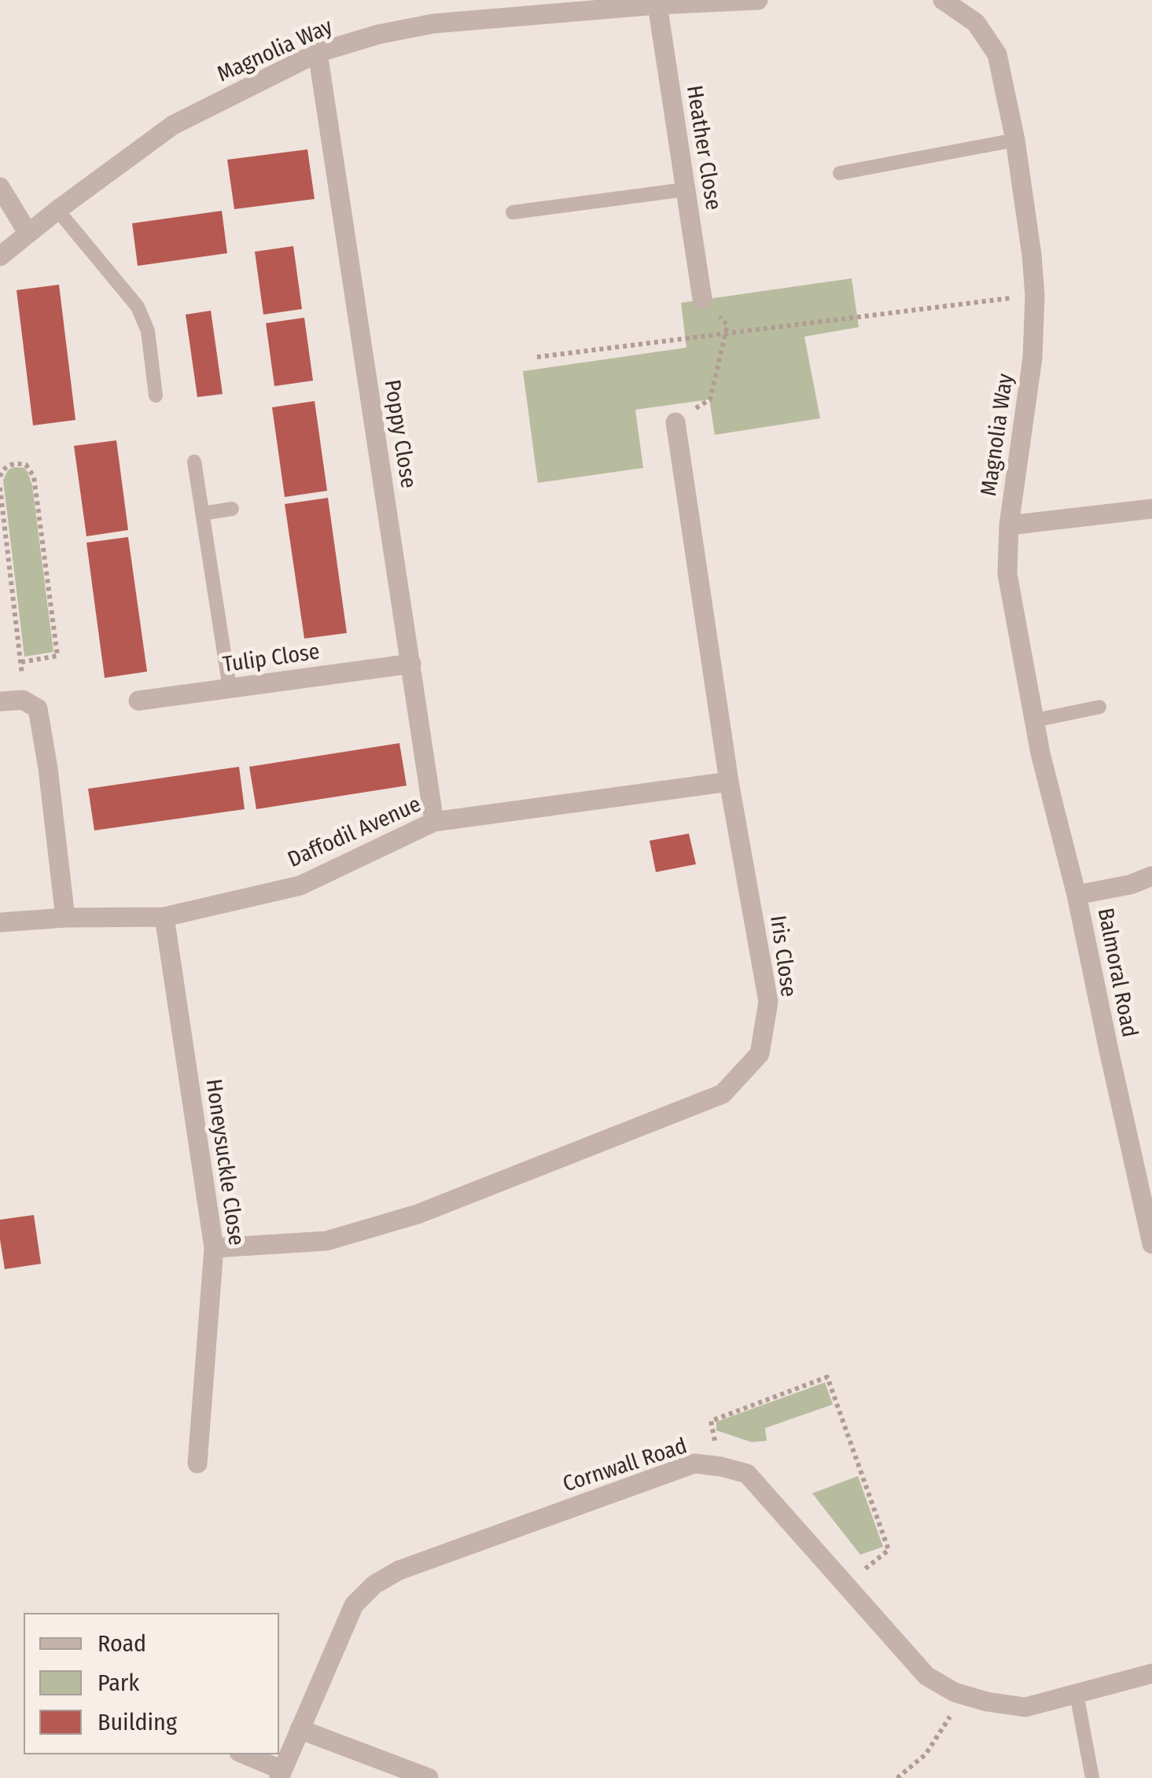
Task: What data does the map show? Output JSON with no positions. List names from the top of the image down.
{
  "streets": {
    "street": [
      "Magnolia Way",
      "Heather Close",
      "Poppy Close",
      "Tulip Close",
      "Daffodil Avenue",
      "Iris Close",
      "Balmoral Road",
      "Honeysuckle Close",
      "Cornwall Road"
    ]
  },
  "crossings": [
    ["Magnolia Way", "Heather Close"],
    ["Magnolia Way", "Poppy Close"],
    ["Magnolia Way", "Balmoral Road"],
    ["Poppy Close", "Tulip Close"],
    ["Poppy Close", "Daffodil Avenue"],
    ["Daffodil Avenue", "Iris Close"],
    ["Daffodil Avenue", "Honeysuckle Close"],
    ["Iris Close", "Honeysuckle Close"]
  ],
  "legend": ["Road", "Park", "Building"]
}
